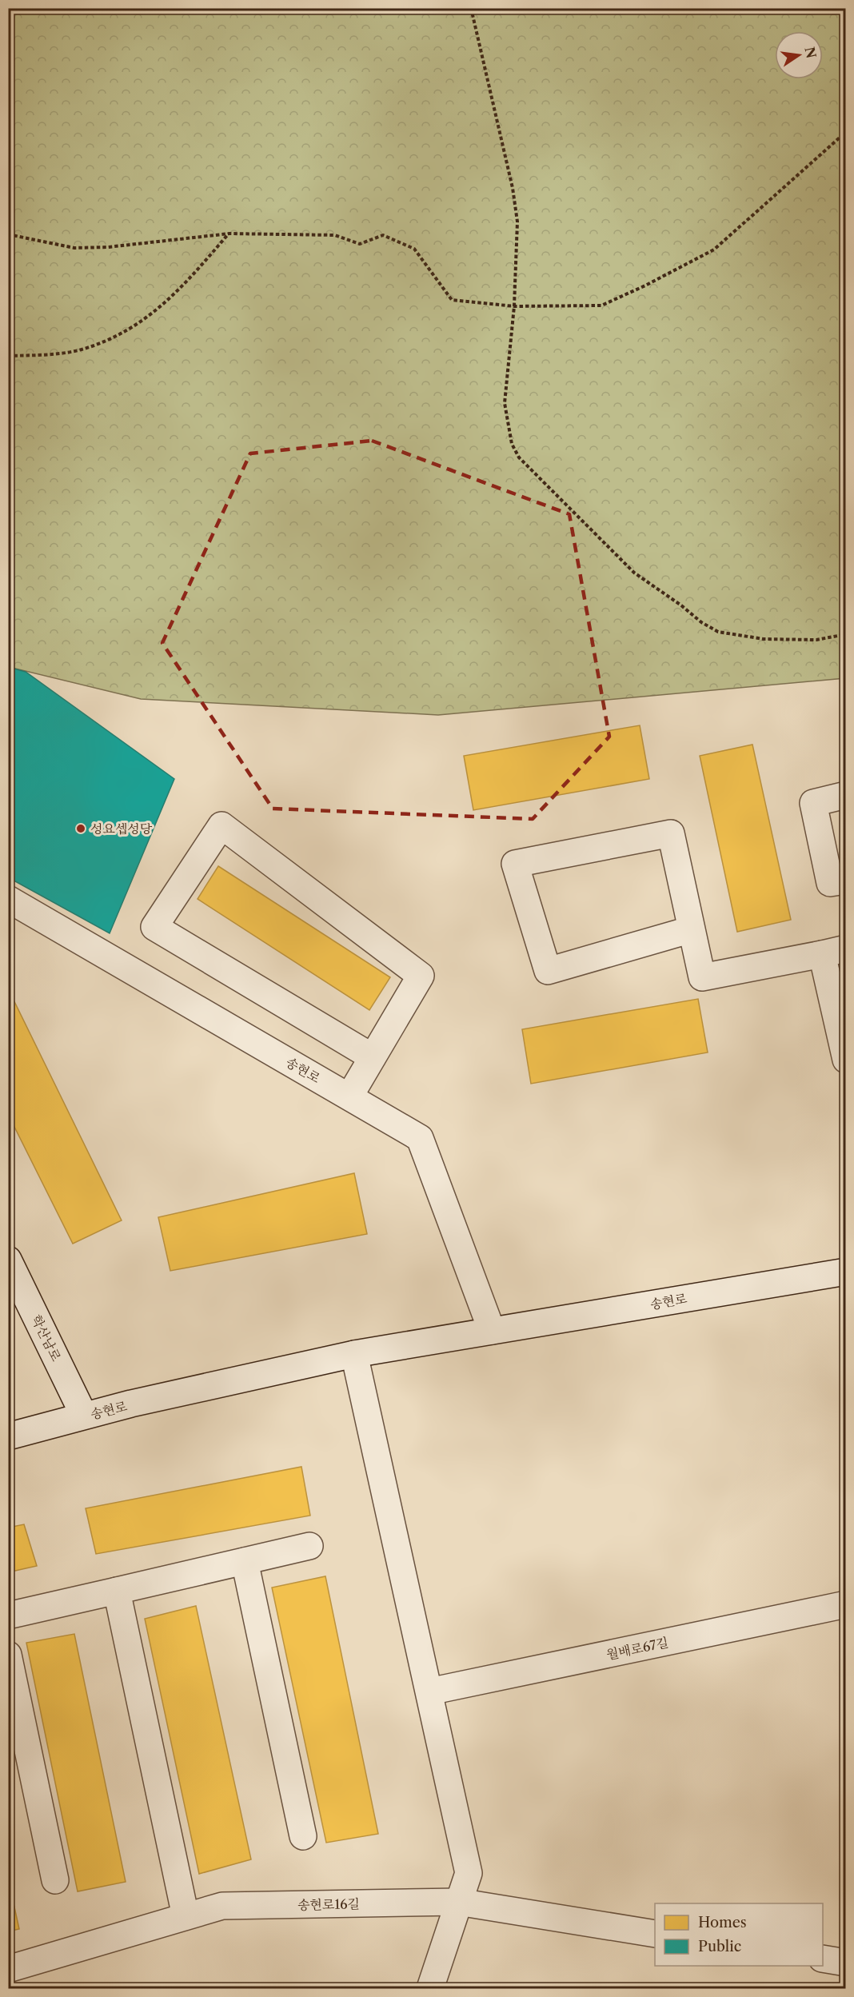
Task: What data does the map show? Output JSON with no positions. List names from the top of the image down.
{
  "streets": {
    "street": [
      "송현로",
      "학산남로",
      "월배로67길",
      "송현로16길"
    ]
  },
  "crossings": [
    ["송현로", "학산남로"]
  ],
  "places": ["성요셉성당"],
  "legend": ["Homes", "Public"],
  "north": "right"
}
